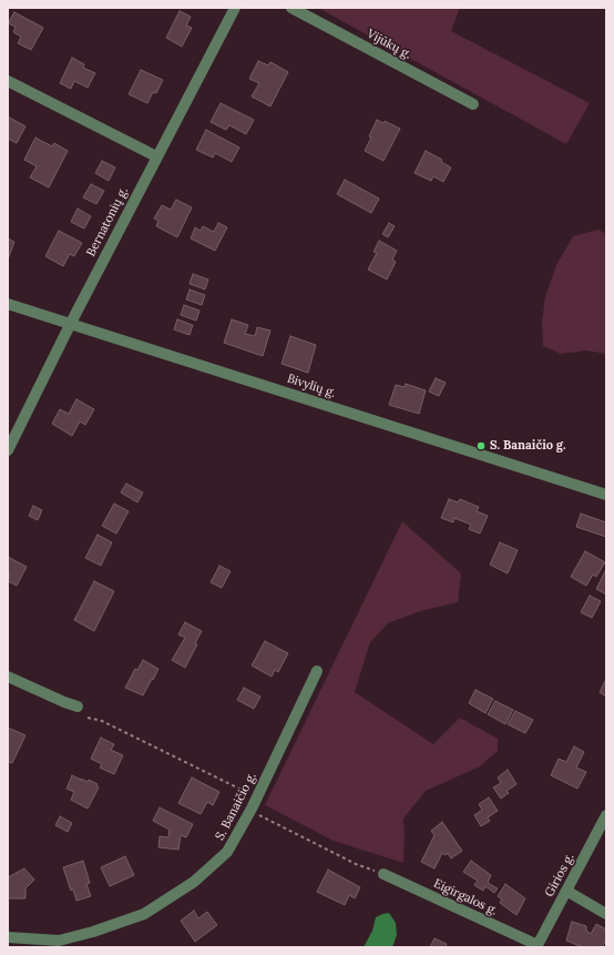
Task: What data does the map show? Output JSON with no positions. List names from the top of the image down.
{
  "streets": {
    "street": [
      "Vijūkų g.",
      "Bernatonių g.",
      "Bivylių g.",
      "S. Banaičio g.",
      "Girios g.",
      "Eigirgalos g."
    ]
  },
  "crossings": [
    ["Bernatonių g.", "Bivylių g."],
    ["Girios g.", "Eigirgalos g."]
  ],
  "places": ["S. Banaičio g."]
}
